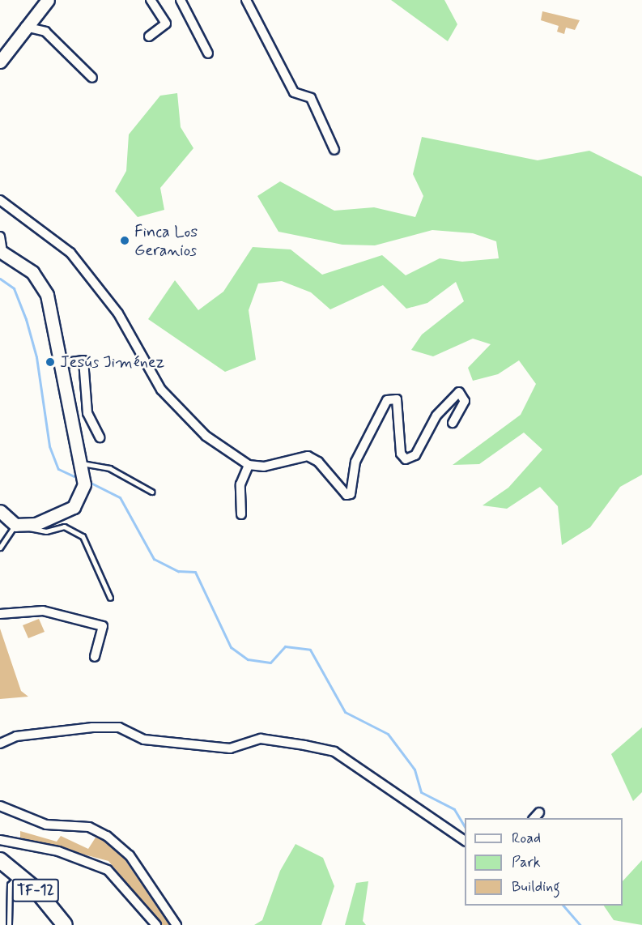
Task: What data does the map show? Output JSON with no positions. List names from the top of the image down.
{
  "streets": {
    "main road": ["TF-12"]
  },
  "places": ["Finca Los Geranios", "Jesús Jiménez"],
  "legend": ["Road", "Park", "Building"]
}
